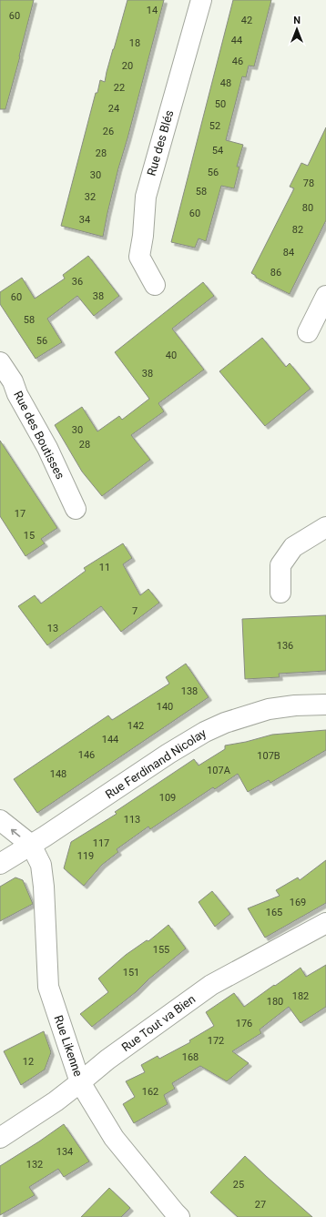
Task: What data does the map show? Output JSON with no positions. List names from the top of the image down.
{
  "streets": {
    "street": [
      "Rue des Blés",
      "Rue des Boutisses",
      "Rue Ferdinand Nicolay",
      "Rue Tout va Bien",
      "Rue Likenne"
    ]
  },
  "crossings": [
    ["Rue Ferdinand Nicolay", "Rue Likenne"],
    ["Rue Tout va Bien", "Rue Likenne"]
  ],
  "house_numbers": [
    "14",
    "60",
    "42",
    "44",
    "18",
    "46",
    "20",
    "48",
    "22",
    "50",
    "24",
    "52",
    "26",
    "54",
    "28",
    "56",
    "30",
    "78",
    "58",
    "32",
    "80",
    "60",
    "34",
    "82",
    "84",
    "86",
    "36",
    "38",
    "60",
    "58",
    "56",
    "40",
    "38",
    "30",
    "28",
    "17",
    "15",
    "11",
    "7",
    "13",
    "136",
    "138",
    "140",
    "142",
    "144",
    "146",
    "107B",
    "107A",
    "148",
    "109",
    "113",
    "117",
    "119",
    "169",
    "165",
    "155",
    "151",
    "182",
    "180",
    "176",
    "172",
    "168",
    "12",
    "162",
    "134",
    "132",
    "25",
    "27"
  ],
  "north": "top"
}
